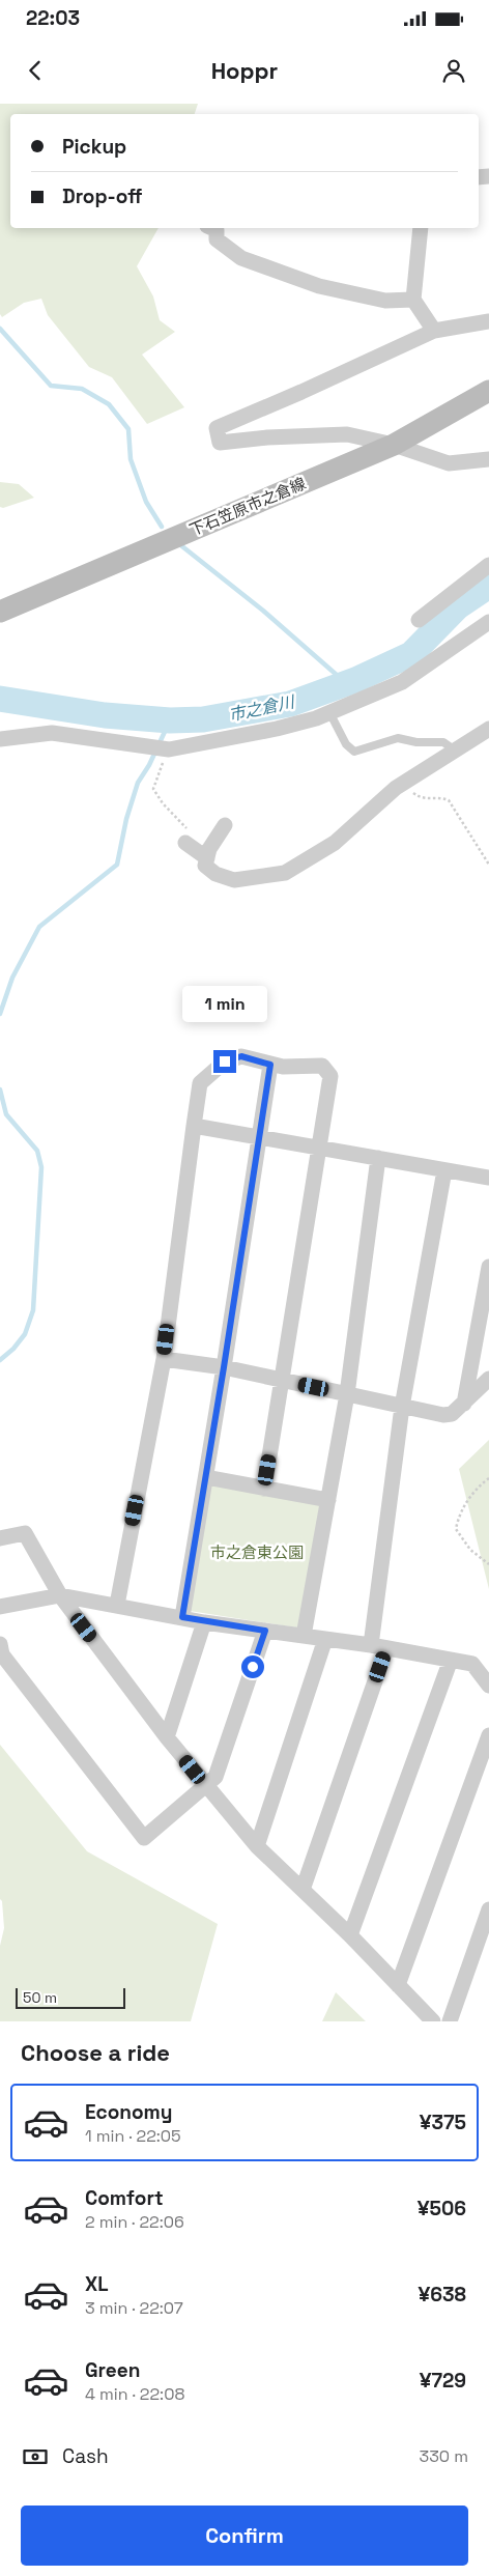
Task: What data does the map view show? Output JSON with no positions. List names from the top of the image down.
{
  "streets": {
    "main road": ["下石笠原市之倉線"]
  },
  "water": ["市之倉川"],
  "parks": ["市之倉東公園"],
  "scale_bar": "50 m",
  "page": {
    "status": "22:03",
    "header": "Hoppr",
    "banner": ["Pickup", "Drop-off"],
    "bubble": "1 min",
    "scale": "50 m",
    "heading": "Choose a ride",
    "list": [
      {
        "name": "Economy",
        "note": "1 min · 22:05",
        "value": "¥375"
      },
      {
        "name": "Comfort",
        "note": "2 min · 22:06",
        "value": "¥506"
      },
      {
        "name": "XL",
        "note": "3 min · 22:07",
        "value": "¥638"
      },
      {
        "name": "Green",
        "note": "4 min · 22:08",
        "value": "¥729"
      }
    ],
    "pay": ["Cash", "330 m"],
    "buttons": "Confirm"
  }
}
